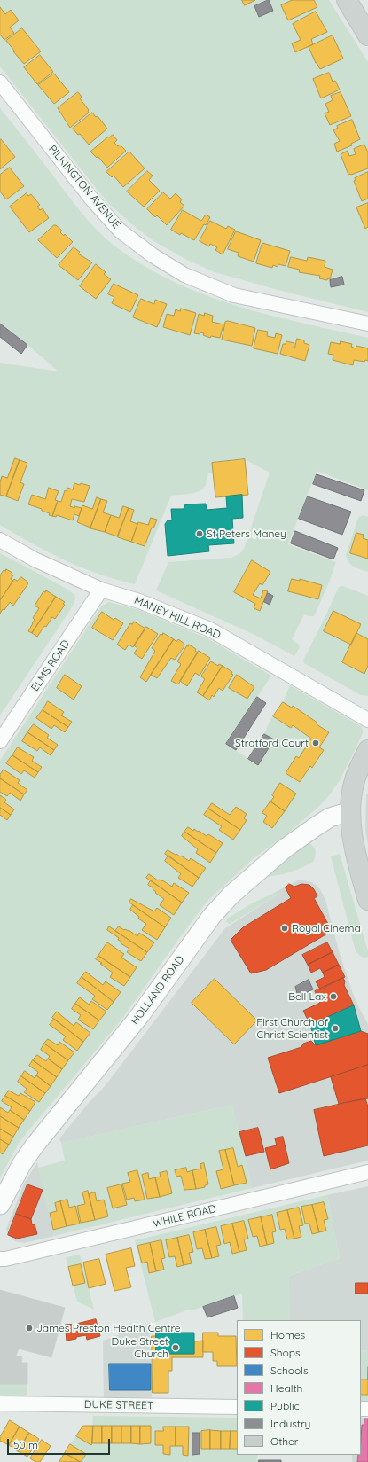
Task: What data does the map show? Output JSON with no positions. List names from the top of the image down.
{
  "streets": {
    "street": [
      "PILKINGTON AVENUE",
      "MANEY HILL ROAD",
      "ELMS ROAD",
      "HOLLAND ROAD",
      "WHILE ROAD",
      "DUKE STREET"
    ]
  },
  "crossings": [
    ["MANEY HILL ROAD", "ELMS ROAD"]
  ],
  "places": [
    "St Peters Maney",
    "Stratford Court",
    "Royal Cinema",
    "Bell Lax",
    "First Church of Christ Scientist",
    "James Preston Health Centre",
    "Duke Street Church"
  ],
  "legend": [
    "Homes",
    "Shops",
    "Schools",
    "Health",
    "Public",
    "Industry",
    "Other"
  ],
  "scale_bar": "50 m"
}
